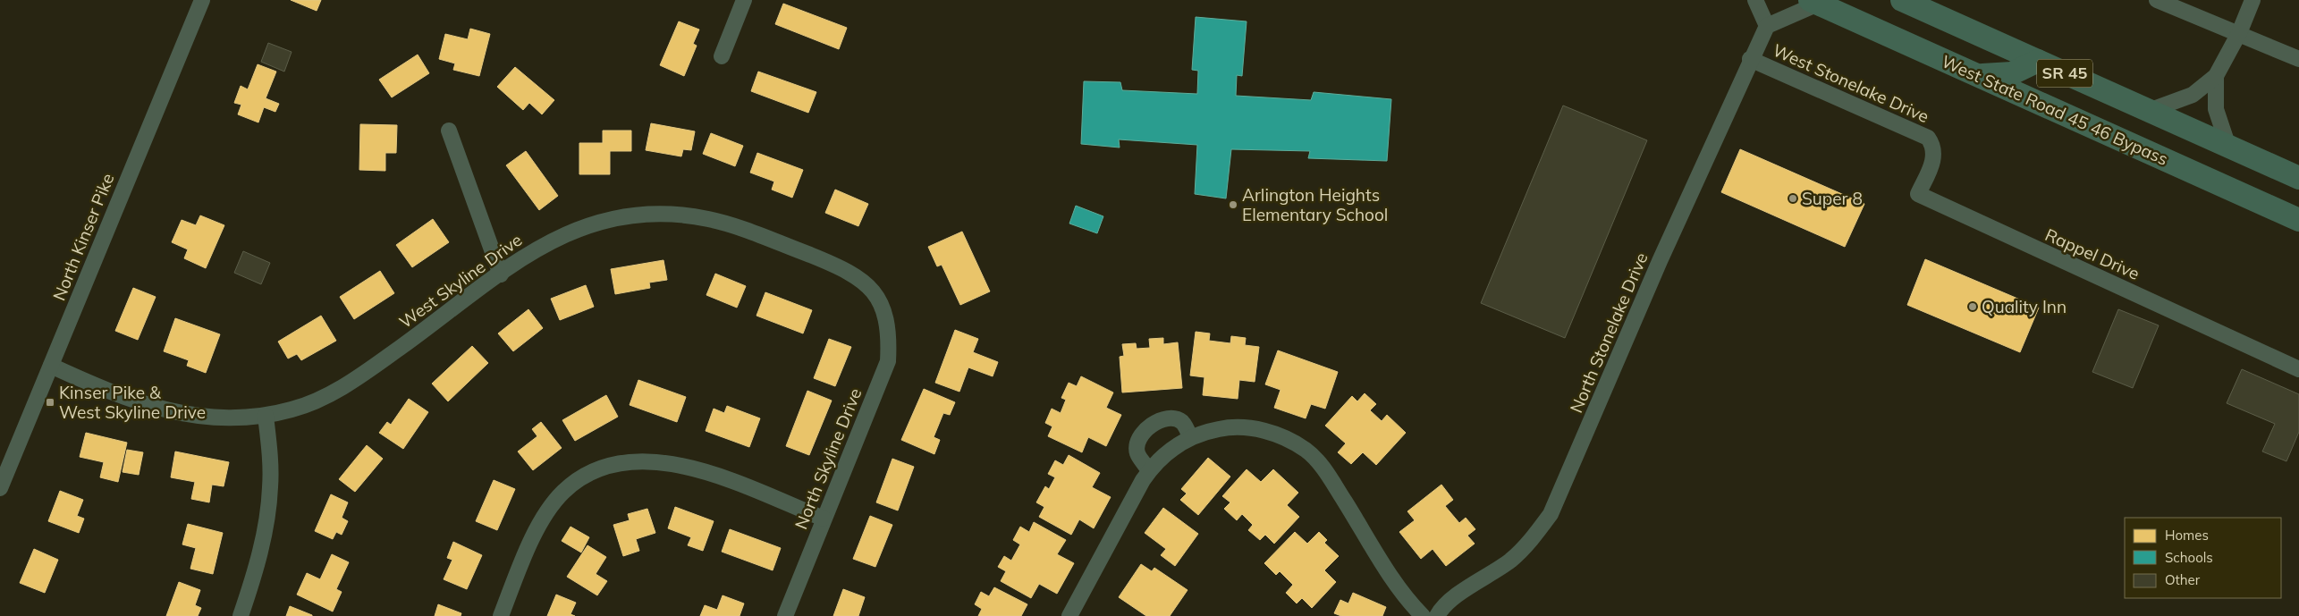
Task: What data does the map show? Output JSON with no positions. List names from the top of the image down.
{
  "streets": {
    "highway": ["SR 45", "West State Road 45 46 Bypass"],
    "street": [
      "West Stonelake Drive",
      "North Kinser Pike",
      "Rappel Drive",
      "West Skyline Drive",
      "North Stonelake Drive",
      "North Skyline Drive"
    ]
  },
  "crossings": [
    ["West Stonelake Drive", "Rappel Drive"],
    ["West Stonelake Drive", "North Stonelake Drive"],
    ["North Kinser Pike", "West Skyline Drive"],
    ["West Skyline Drive", "North Skyline Drive"]
  ],
  "places": {
    "other": ["Super 8", "Arlington Heights Elementary School", "Quality Inn"],
    "transit": ["Kinser Pike & West Skyline Drive"]
  },
  "legend": ["Homes", "Schools", "Other"]
}
